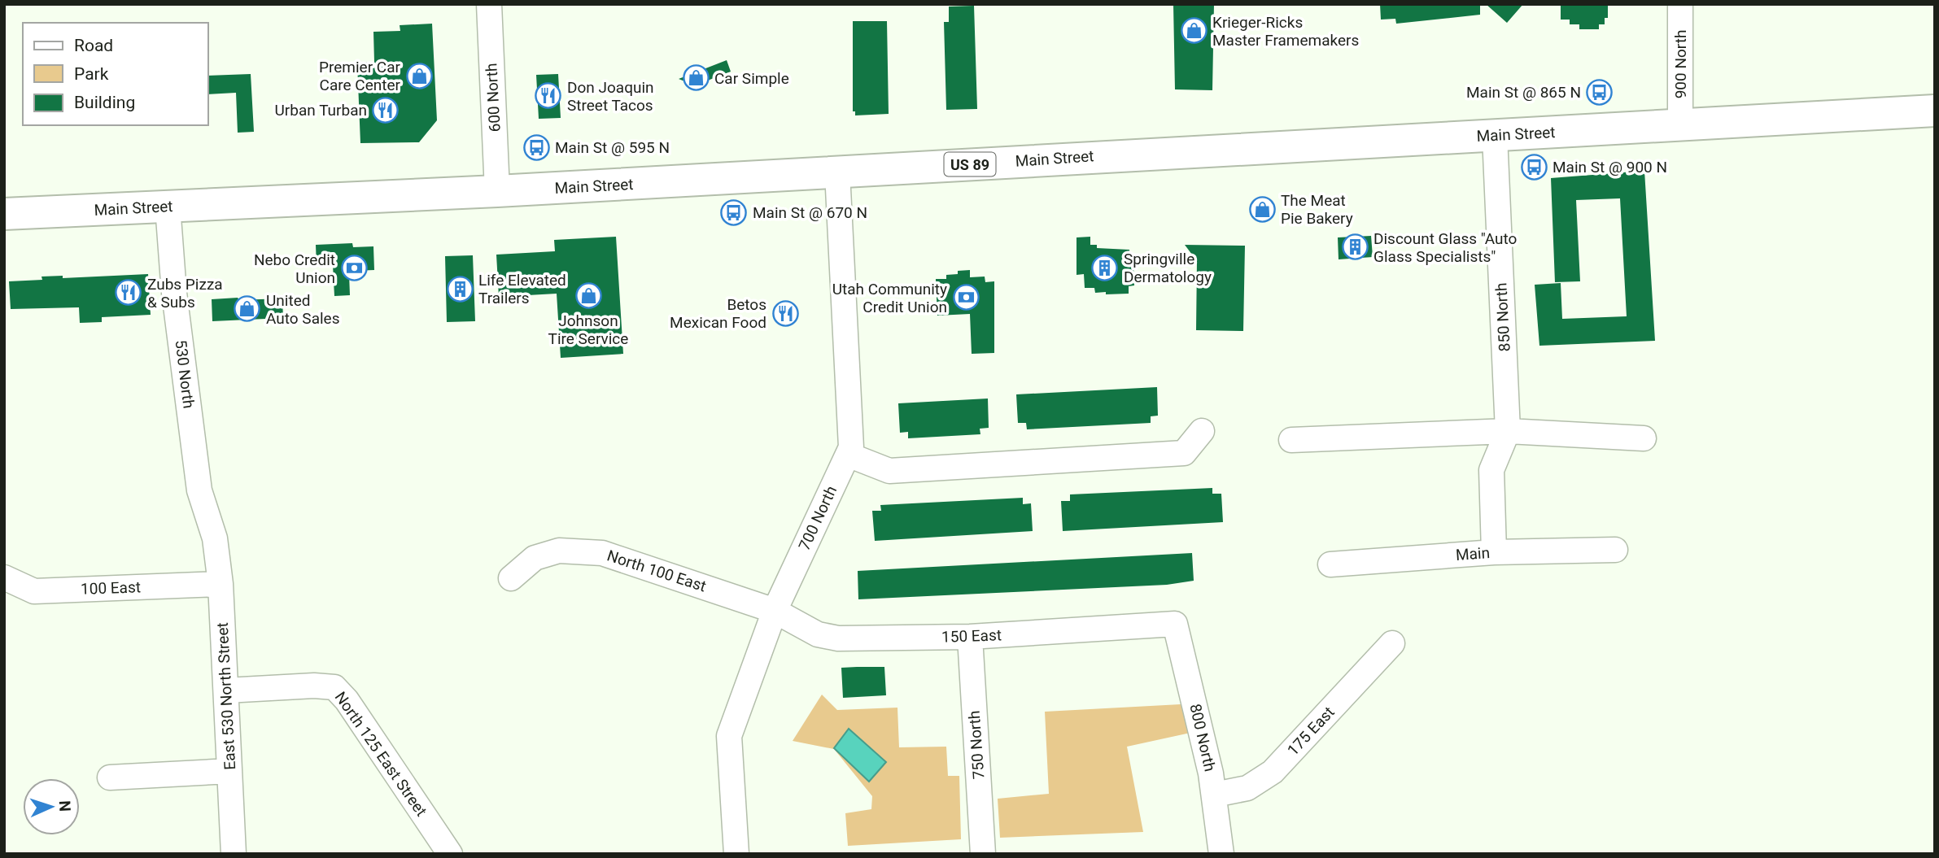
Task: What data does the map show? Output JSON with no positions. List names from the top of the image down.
{
  "streets": {
    "main road": ["Main Street", "US 89"],
    "street": [
      "900 North",
      "600 North",
      "850 North",
      "530 North",
      "700 North",
      "Main",
      "North 100 East",
      "100 East",
      "150 East",
      "East 530 North Street",
      "175 East",
      "800 North",
      "750 North",
      "North 125 East Street"
    ]
  },
  "crossings": [
    ["900 North", "Main Street"],
    ["600 North", "Main Street"],
    ["Main Street", "850 North"],
    ["Main Street", "530 North"],
    ["Main Street", "700 North"],
    ["530 North", "East 530 North Street"],
    ["700 North", "North 100 East"],
    ["700 North", "150 East"],
    ["North 100 East", "150 East"],
    ["100 East", "East 530 North Street"],
    ["150 East", "800 North"],
    ["150 East", "750 North"],
    ["East 530 North Street", "North 125 East Street"],
    ["175 East", "800 North"]
  ],
  "places": {
    "shop": [
      "Krieger-Ricks Master Framemakers",
      "Premier Car Care Center",
      "Car Simple",
      "The Meat Pie Bakery",
      "Johnson Tire Service",
      "United Auto Sales"
    ],
    "bus stop": [
      "Main St @ 865 N",
      "Main St @ 595 N",
      "Main St @ 900 N",
      "Main St @ 670 N"
    ],
    "restaurant": [
      "Don Joaquin Street Tacos",
      "Urban Turban",
      "Zubs Pizza & Subs",
      "Betos Mexican Food"
    ],
    "building": ["Discount Glass \"Auto Glass Specialists\"", "Springville Dermatology", "Life Elevated Trailers"],
    "bank": ["Nebo Credit Union", "Utah Community Credit Union"]
  },
  "legend": ["Road", "Park", "Building"],
  "north": "right"
}
